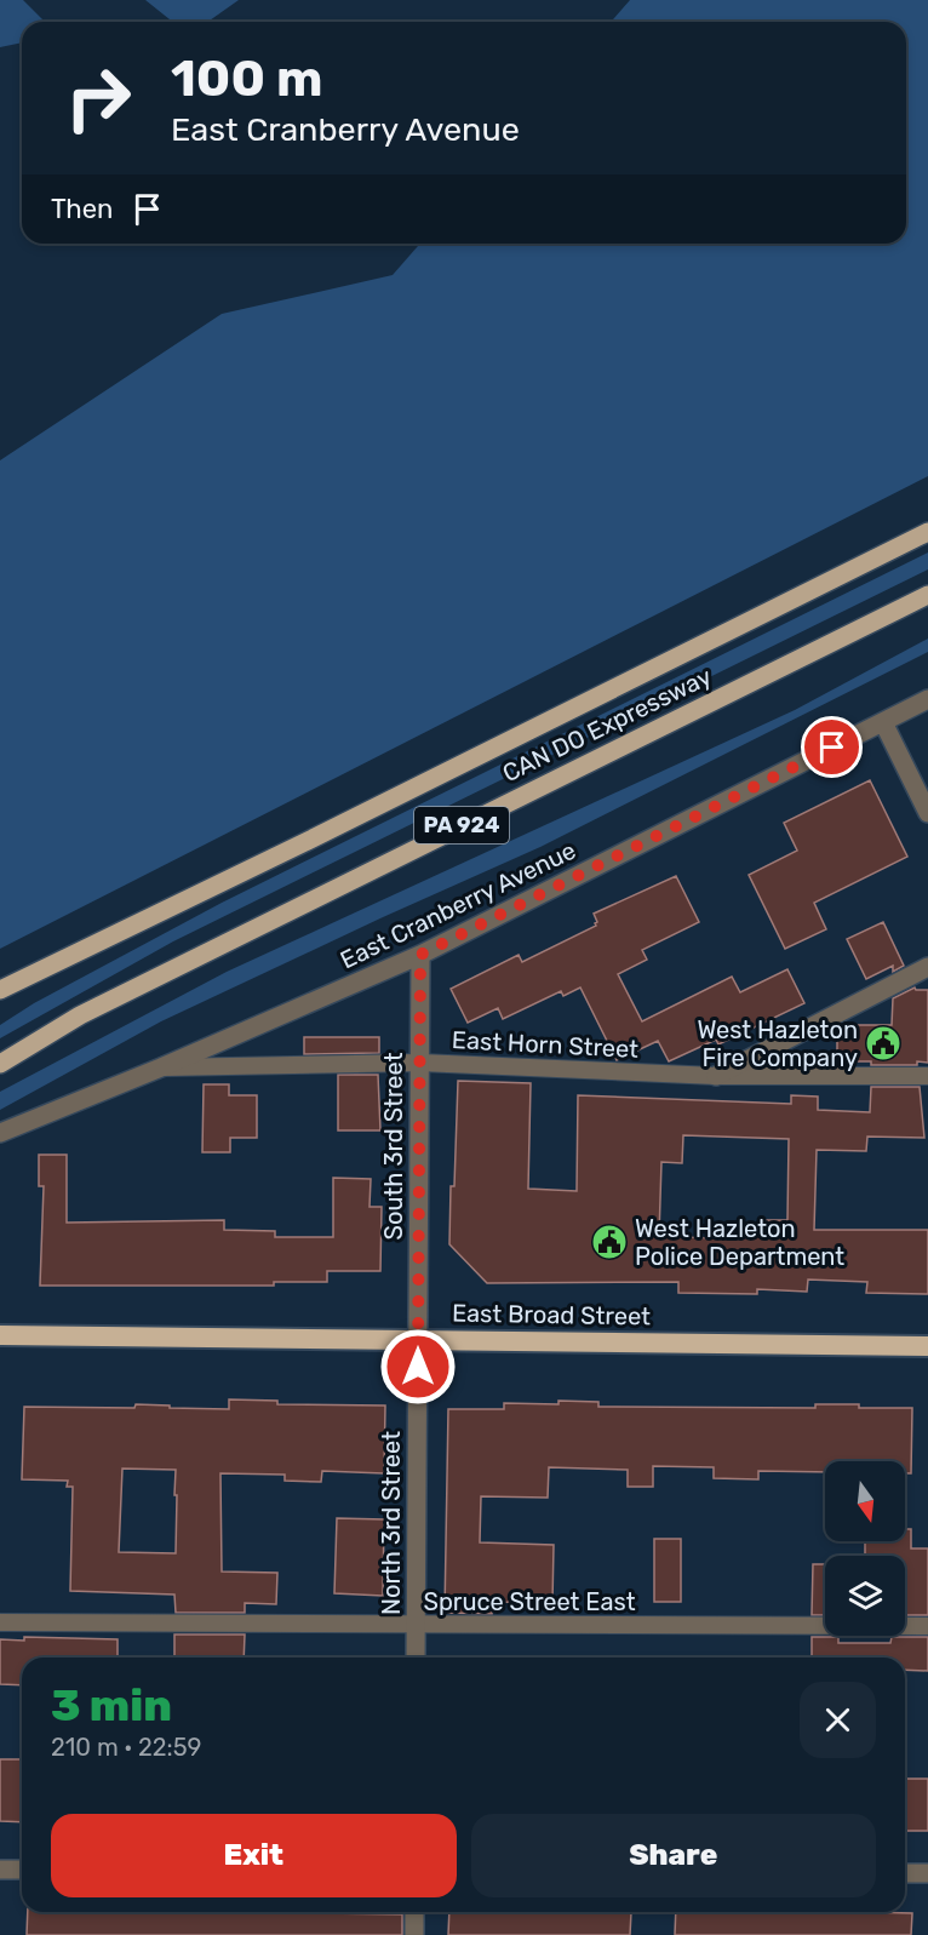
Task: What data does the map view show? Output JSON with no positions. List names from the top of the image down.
{
  "streets": {
    "highway": ["East Broad Street"],
    "main road": ["CAN DO Expressway", "PA 924"],
    "street": ["East Cranberry Avenue", "South 3rd Street", "North 3rd Street"],
    "lane": ["East Horn Street", "Spruce Street East"]
  },
  "crossings": [
    ["East Cranberry Avenue", "East Horn Street"],
    ["East Cranberry Avenue", "South 3rd Street"],
    ["East Horn Street", "South 3rd Street"],
    ["South 3rd Street", "East Broad Street"],
    ["South 3rd Street", "North 3rd Street"],
    ["East Broad Street", "North 3rd Street"],
    ["North 3rd Street", "Spruce Street East"]
  ],
  "places": {
    "public building": ["West Hazleton Fire Company", "West Hazleton Police Department"]
  },
  "north": "bottom",
  "page": {
    "turn": ["100 m", "East Cranberry Avenue"],
    "then": "Then",
    "heading": ["3 min", "210 m · 22:59"],
    "buttons": ["Exit", "Share"]
  }
}
